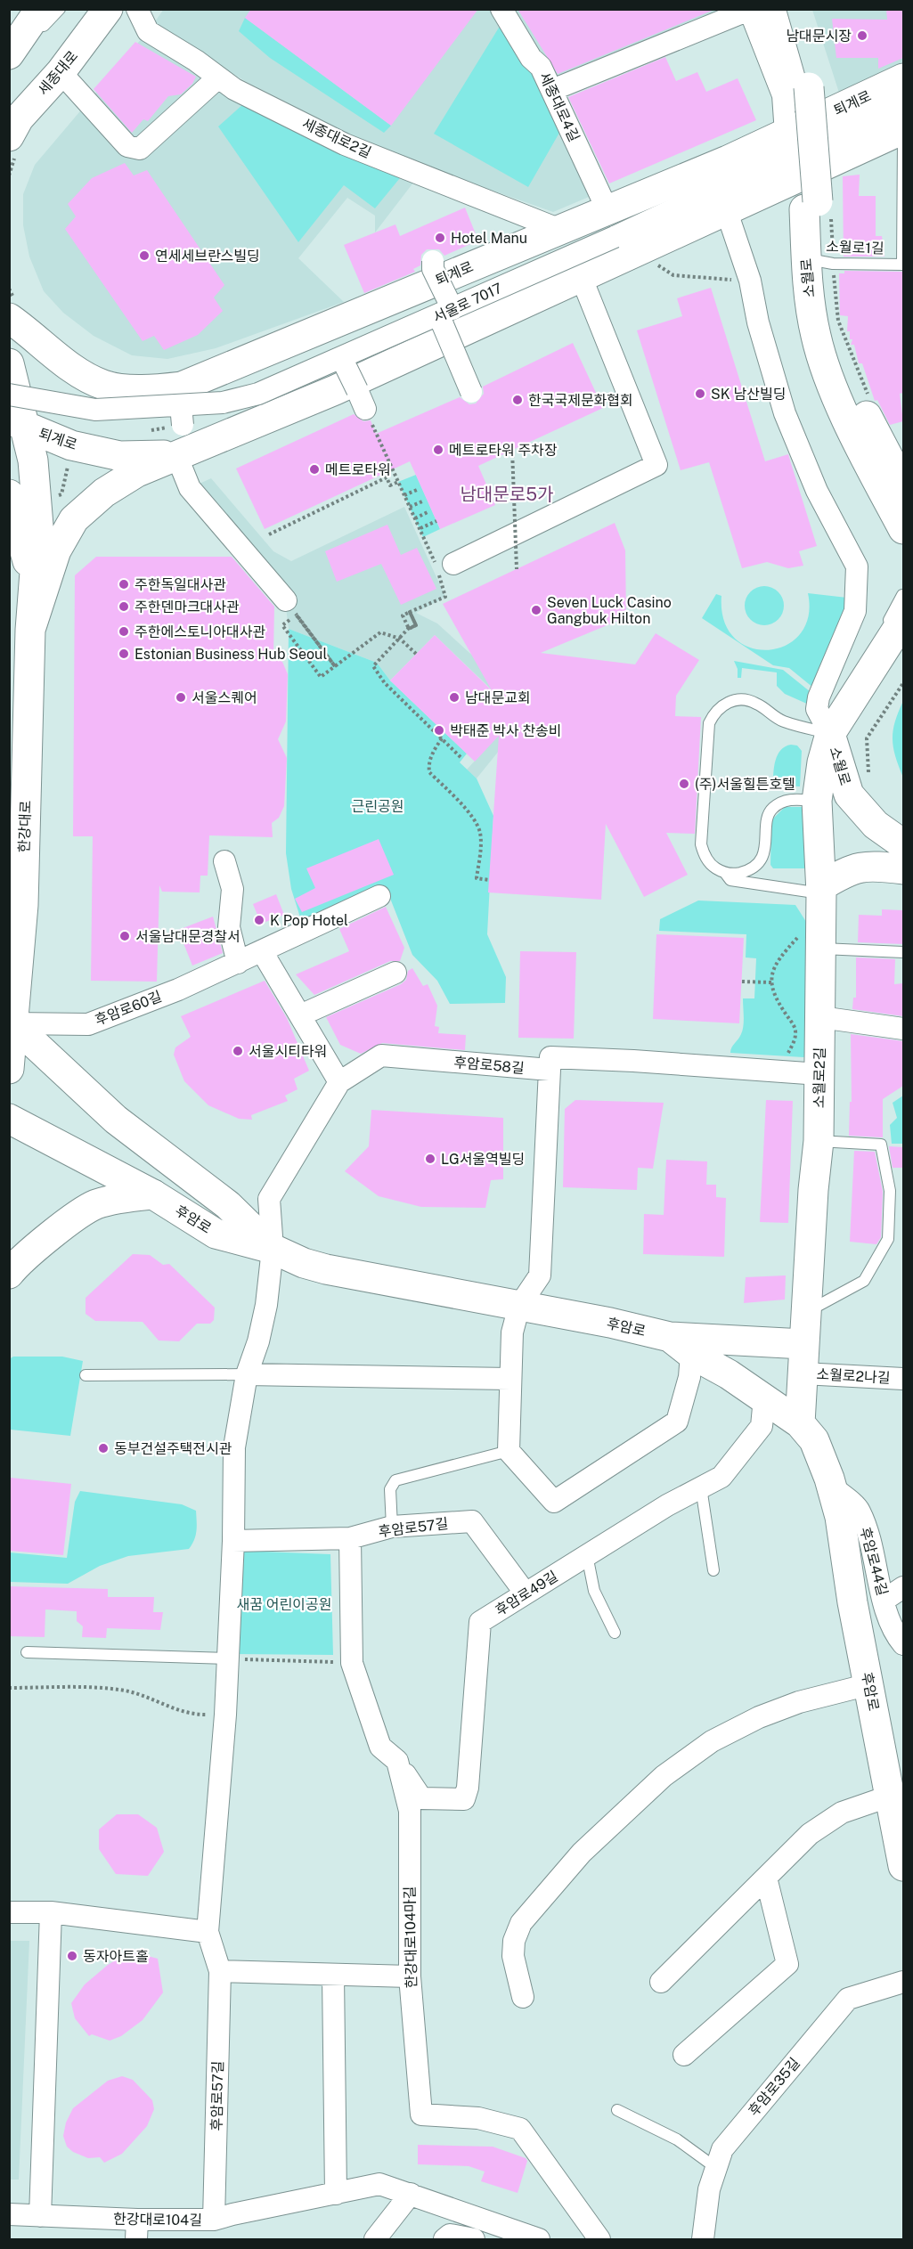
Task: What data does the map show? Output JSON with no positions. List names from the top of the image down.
{
  "streets": {
    "main road": [
      "세종대로",
      "퇴계로",
      "소월로",
      "한강대로",
      "소월로2길",
      "후암로"
    ],
    "street": [
      "세종대로4길",
      "세종대로2길",
      "서울로 7017",
      "후암로60길",
      "후암로58길",
      "소월로2나길",
      "후암로57길",
      "후암로44길",
      "후암로49길",
      "한강대로104마길",
      "후암로35길",
      "한강대로104길"
    ],
    "lane": ["소월로1길"]
  },
  "crossings": [
    ["퇴계로", "세종대로4길"],
    ["퇴계로", "세종대로2길"],
    ["퇴계로", "서울로 7017"],
    ["퇴계로", "한강대로"],
    ["세종대로4길", "서울로 7017"],
    ["소월로1길", "소월로"],
    ["소월로", "소월로2길"],
    ["한강대로", "후암로60길"],
    ["후암로58길", "후암로"],
    ["후암로58길", "후암로57길"],
    ["소월로2길", "후암로"],
    ["소월로2길", "소월로2나길"],
    ["후암로", "후암로57길"],
    ["후암로", "후암로44길"],
    ["후암로", "후암로49길"],
    ["후암로57길", "후암로49길"],
    ["후암로57길", "한강대로104길"],
    ["후암로49길", "한강대로104마길"]
  ],
  "districts": ["남대문로5가"],
  "parks": ["근린공원", "새꿈 어린이공원"],
  "places": [
    "남대문시장",
    "Hotel Manu",
    "연세세브란스빌딩",
    "SK 남산빌딩",
    "한국국제문화협회",
    "메트로타워 주차장",
    "메트로타워",
    "주한독일대사관",
    "주한덴마크대사관",
    "Seven Luck Casino Gangbuk Hilton",
    "주한에스토니아대사관",
    "Estonian Business Hub Seoul",
    "서울스퀘어",
    "남대문교회",
    "박태준 박사 찬송비",
    "(주)서울힐튼호텔",
    "K Pop Hotel",
    "서울남대문경찰서",
    "서울시티타워",
    "LG서울역빌딩",
    "동부건설주택전시관",
    "동자아트홀"
  ]
}
